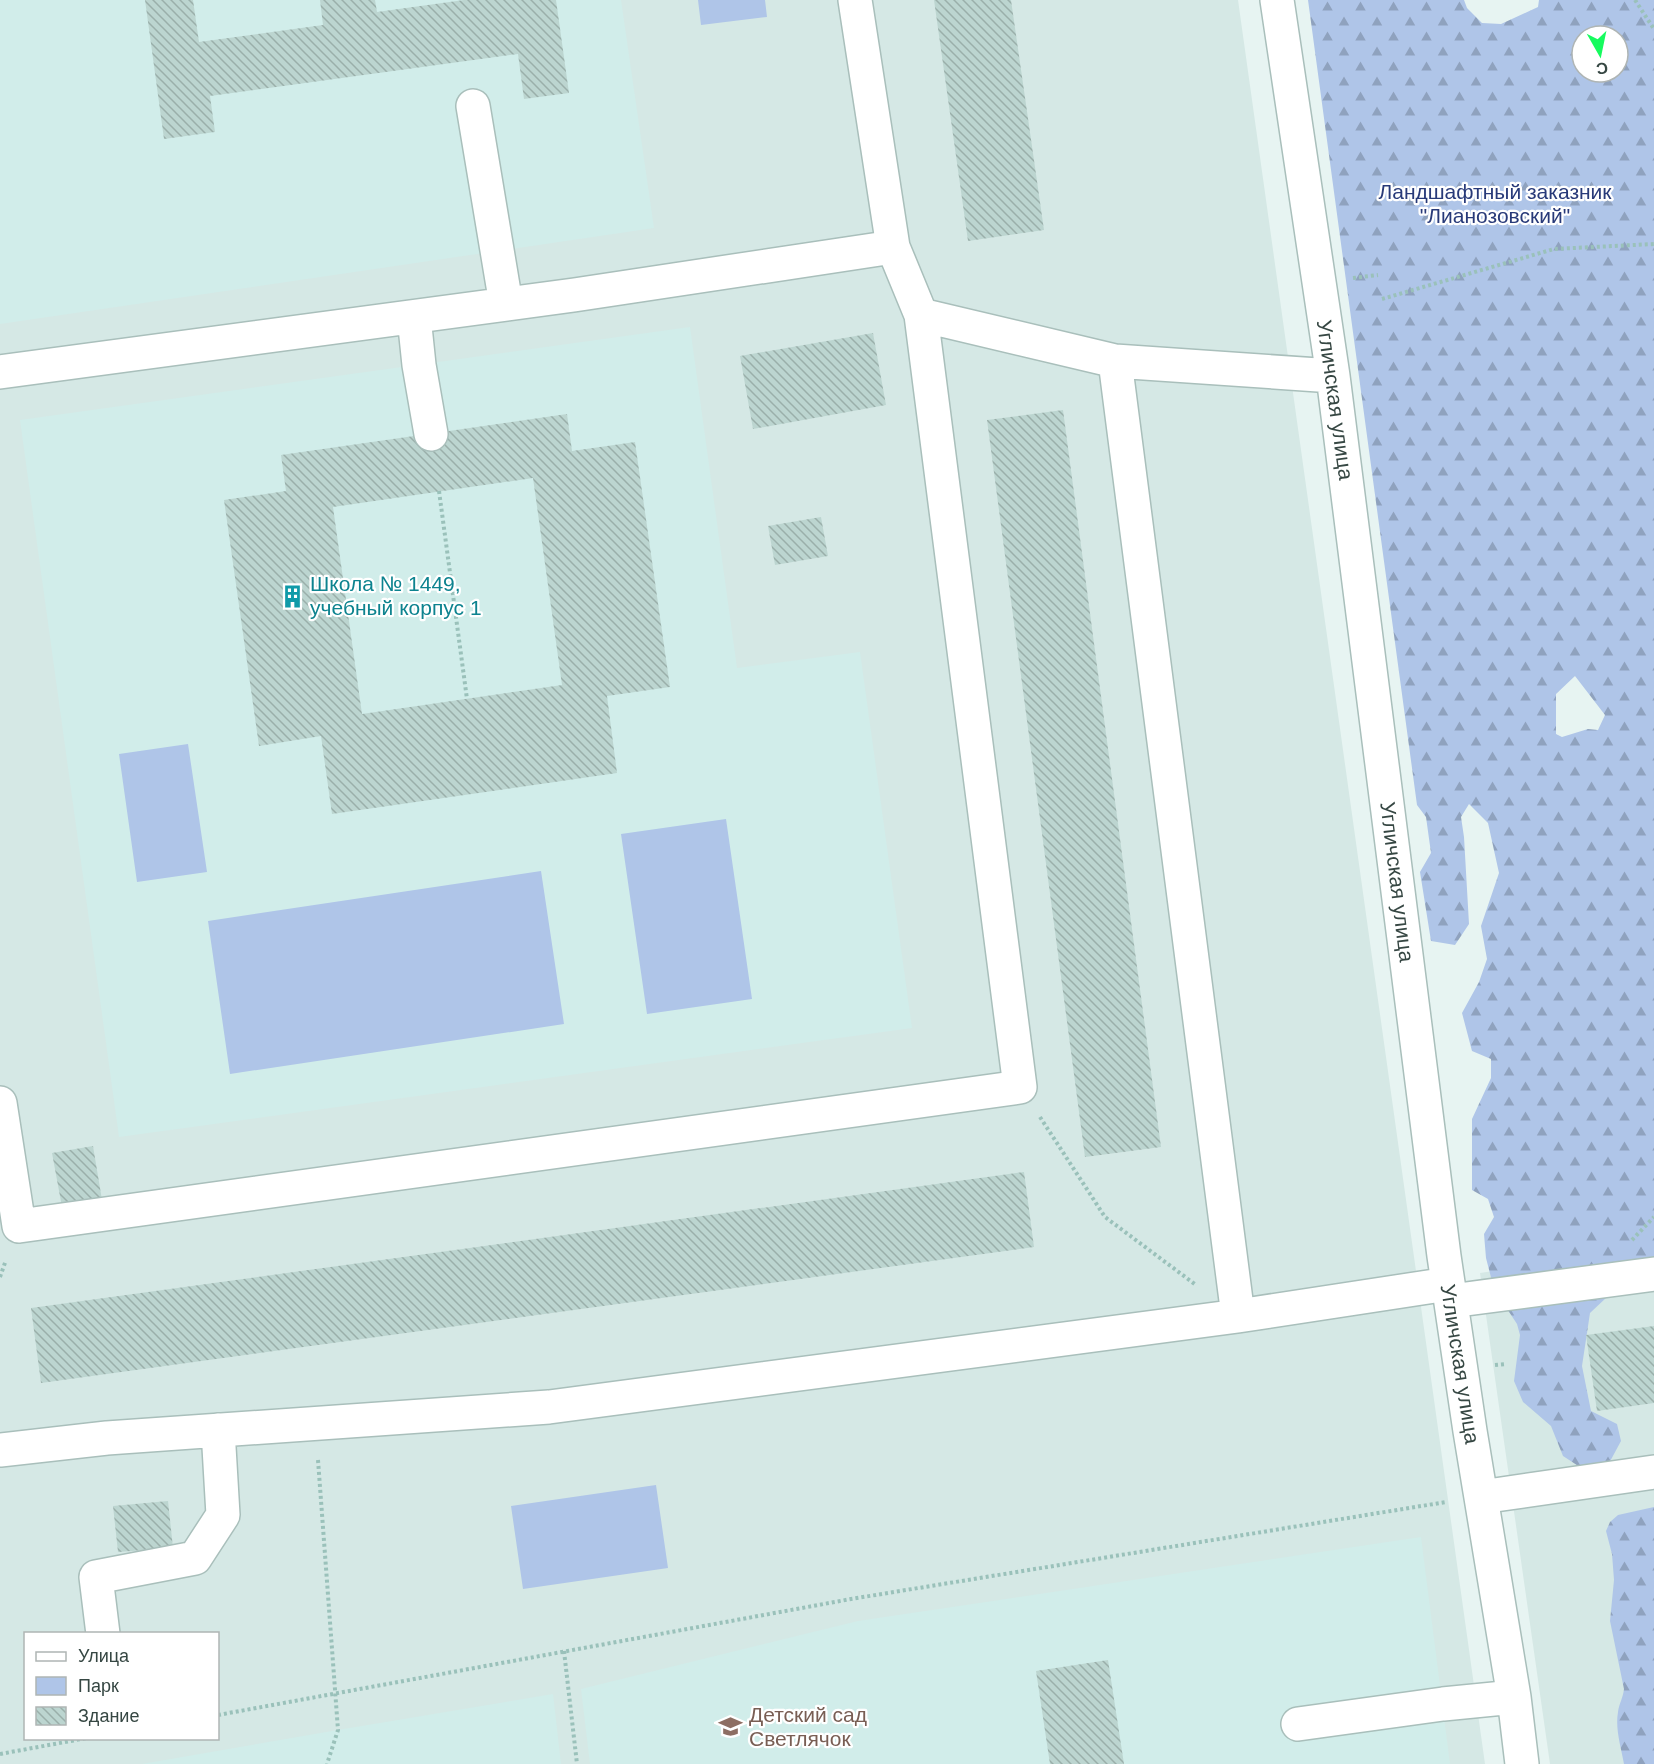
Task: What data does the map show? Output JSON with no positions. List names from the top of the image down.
{
  "streets": {
    "street": ["Угличская улица"]
  },
  "parks": ["Ландшафтный заказник \"Лианозовский\""],
  "places": {
    "building": ["Школа № 1449, учебный корпус 1"],
    "school or university": ["Детский сад Светлячок"]
  },
  "legend": ["Улица", "Парк", "Здание"],
  "north": "bottom"
}
